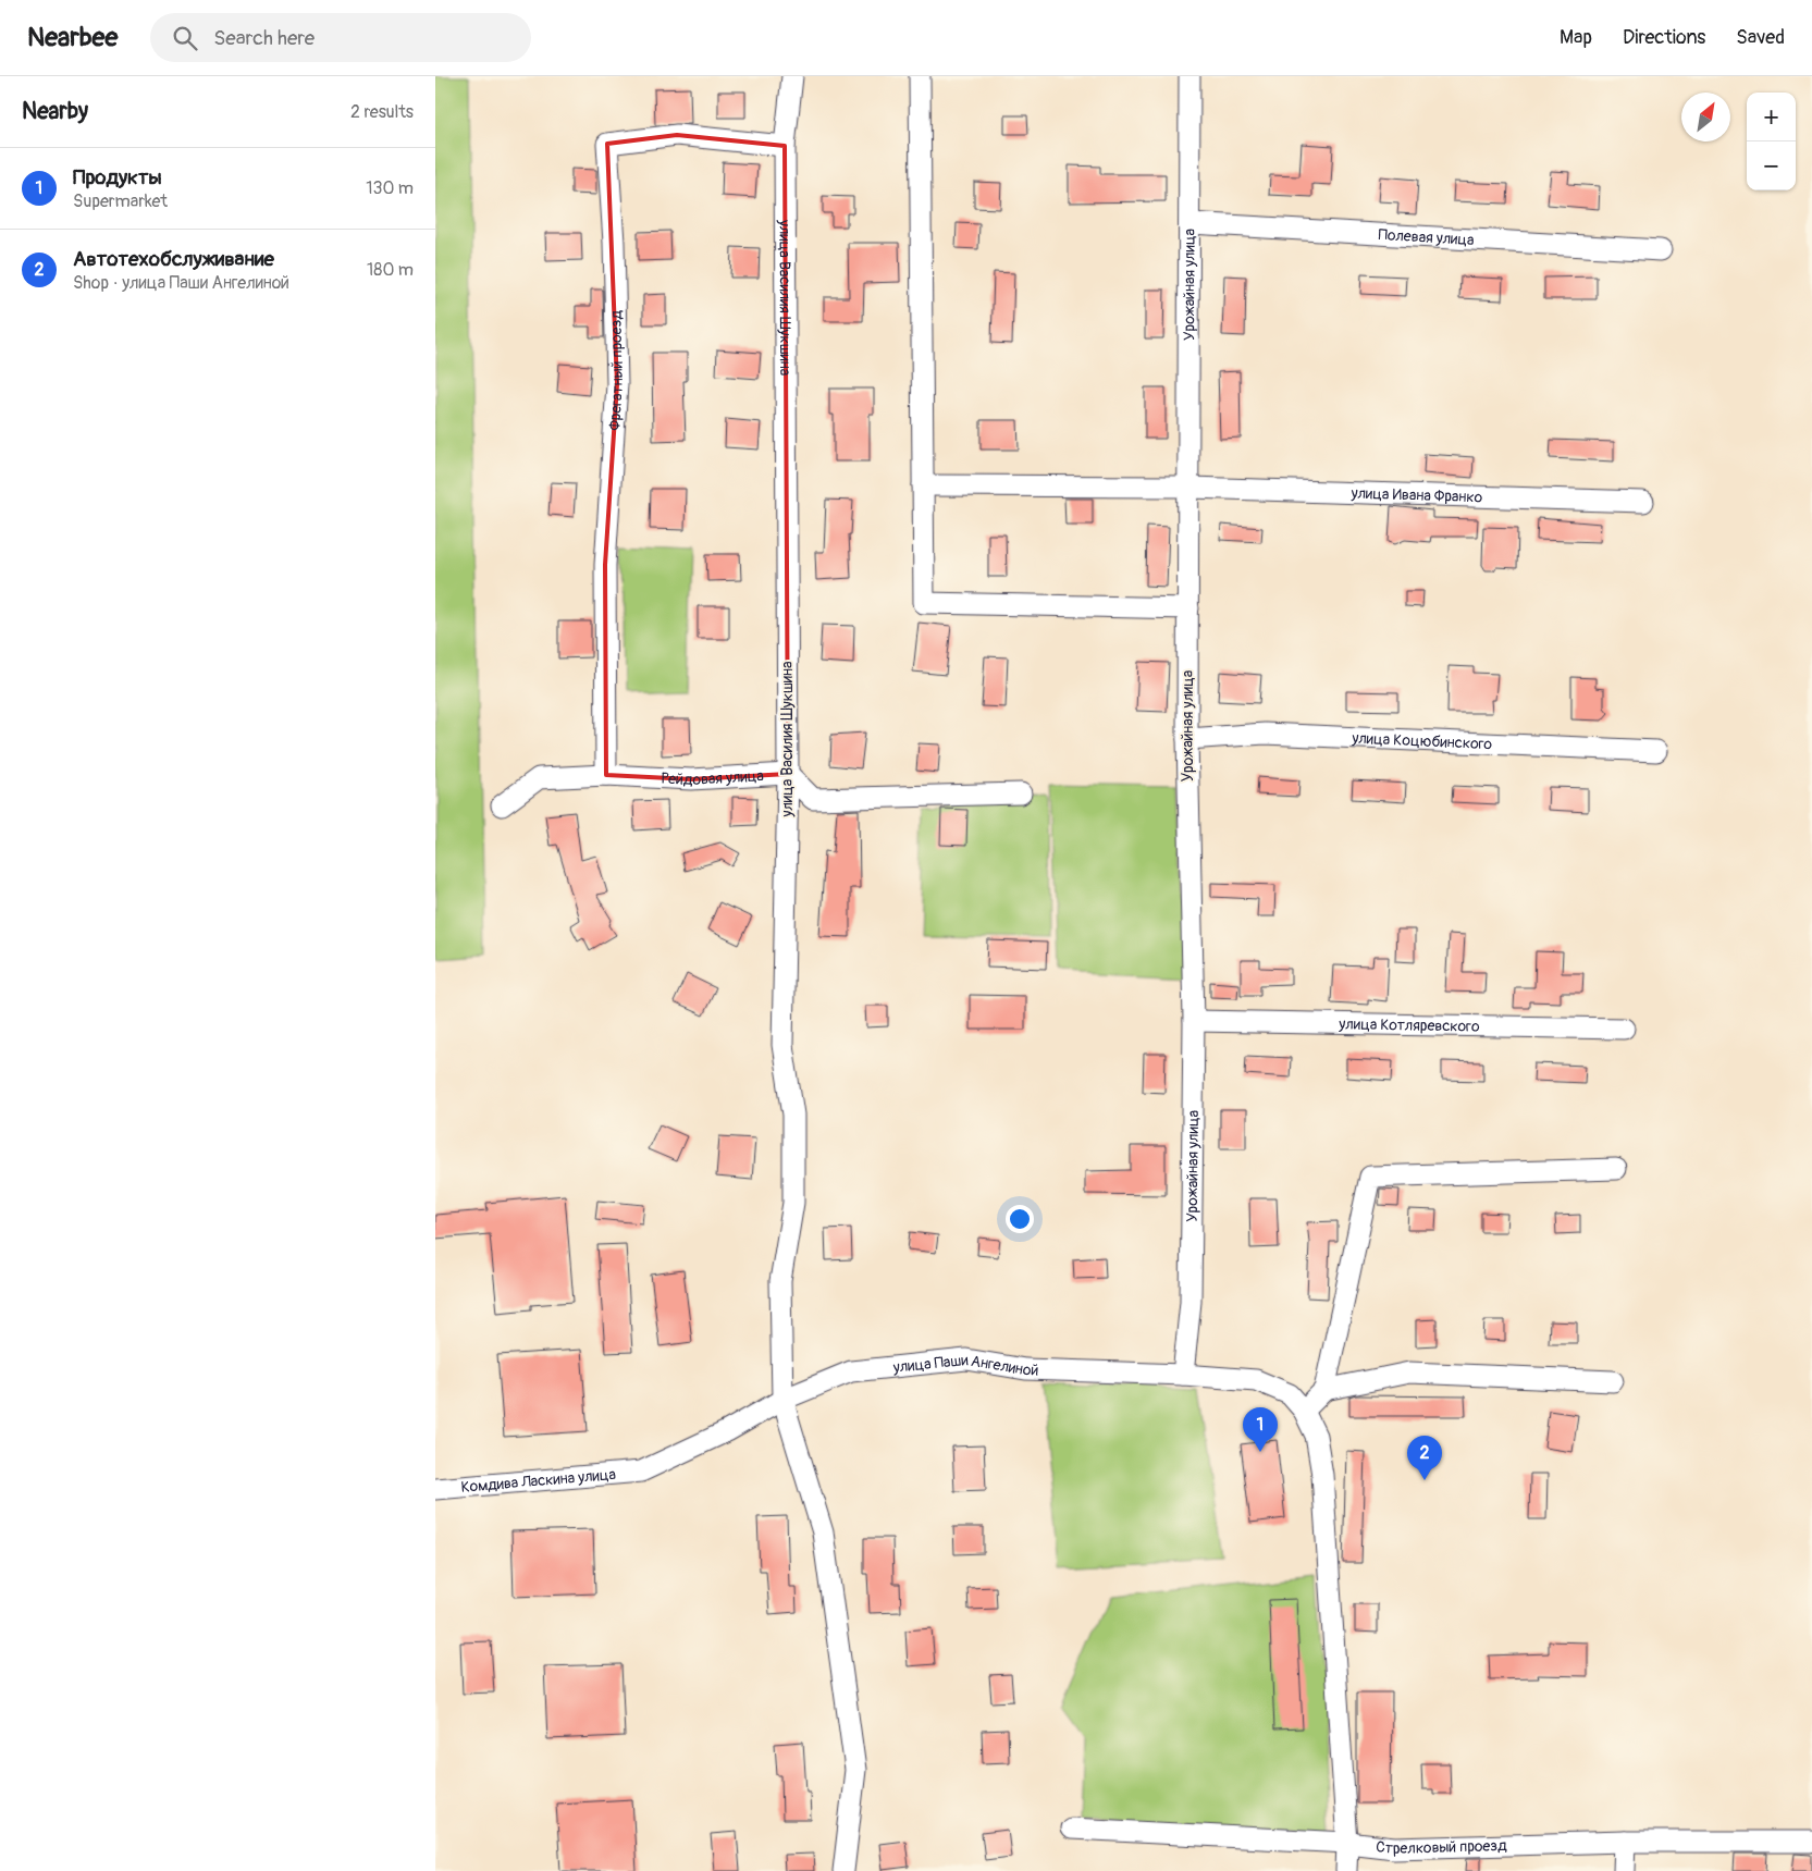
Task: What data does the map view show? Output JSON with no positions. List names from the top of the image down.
{
  "streets": {
    "street": [
      "Полевая улица",
      "Урожайная улица",
      "улица Василия Шукшина",
      "Фрегатный проезд",
      "улица Ивана Франко",
      "улица Коцюбинского",
      "Рейдовая улица",
      "улица Котляревского",
      "улица Паши Ангелиной",
      "Комдива Ласкина улица",
      "Стрелковый проезд"
    ]
  },
  "crossings": [
    ["Полевая улица", "Урожайная улица"],
    ["Урожайная улица", "улица Ивана Франко"],
    ["Урожайная улица", "улица Коцюбинского"],
    ["Урожайная улица", "улица Котляревского"],
    ["Урожайная улица", "улица Паши Ангелиной"],
    ["улица Василия Шукшина", "Фрегатный проезд"],
    ["улица Василия Шукшина", "Рейдовая улица"],
    ["улица Василия Шукшина", "улица Паши Ангелиной"],
    ["Фрегатный проезд", "Рейдовая улица"],
    ["улица Паши Ангелиной", "Комдива Ласкина улица"]
  ],
  "north": "top right",
  "page": {
    "header": "Nearbee",
    "search": "Search here",
    "nav": ["Map", "Directions", "Saved"],
    "heading": ["Nearby", "2 results"],
    "map_buttons": ["+", "−"],
    "list": [
      {
        "mark": "1",
        "name": "Продукты",
        "note": "Supermarket",
        "value": "130 m"
      },
      {
        "mark": "2",
        "name": "Автотехобслуживание",
        "note": "Shop · улица Паши Ангелиной",
        "value": "180 m"
      }
    ],
    "pins": ["1", "2"]
  }
}
